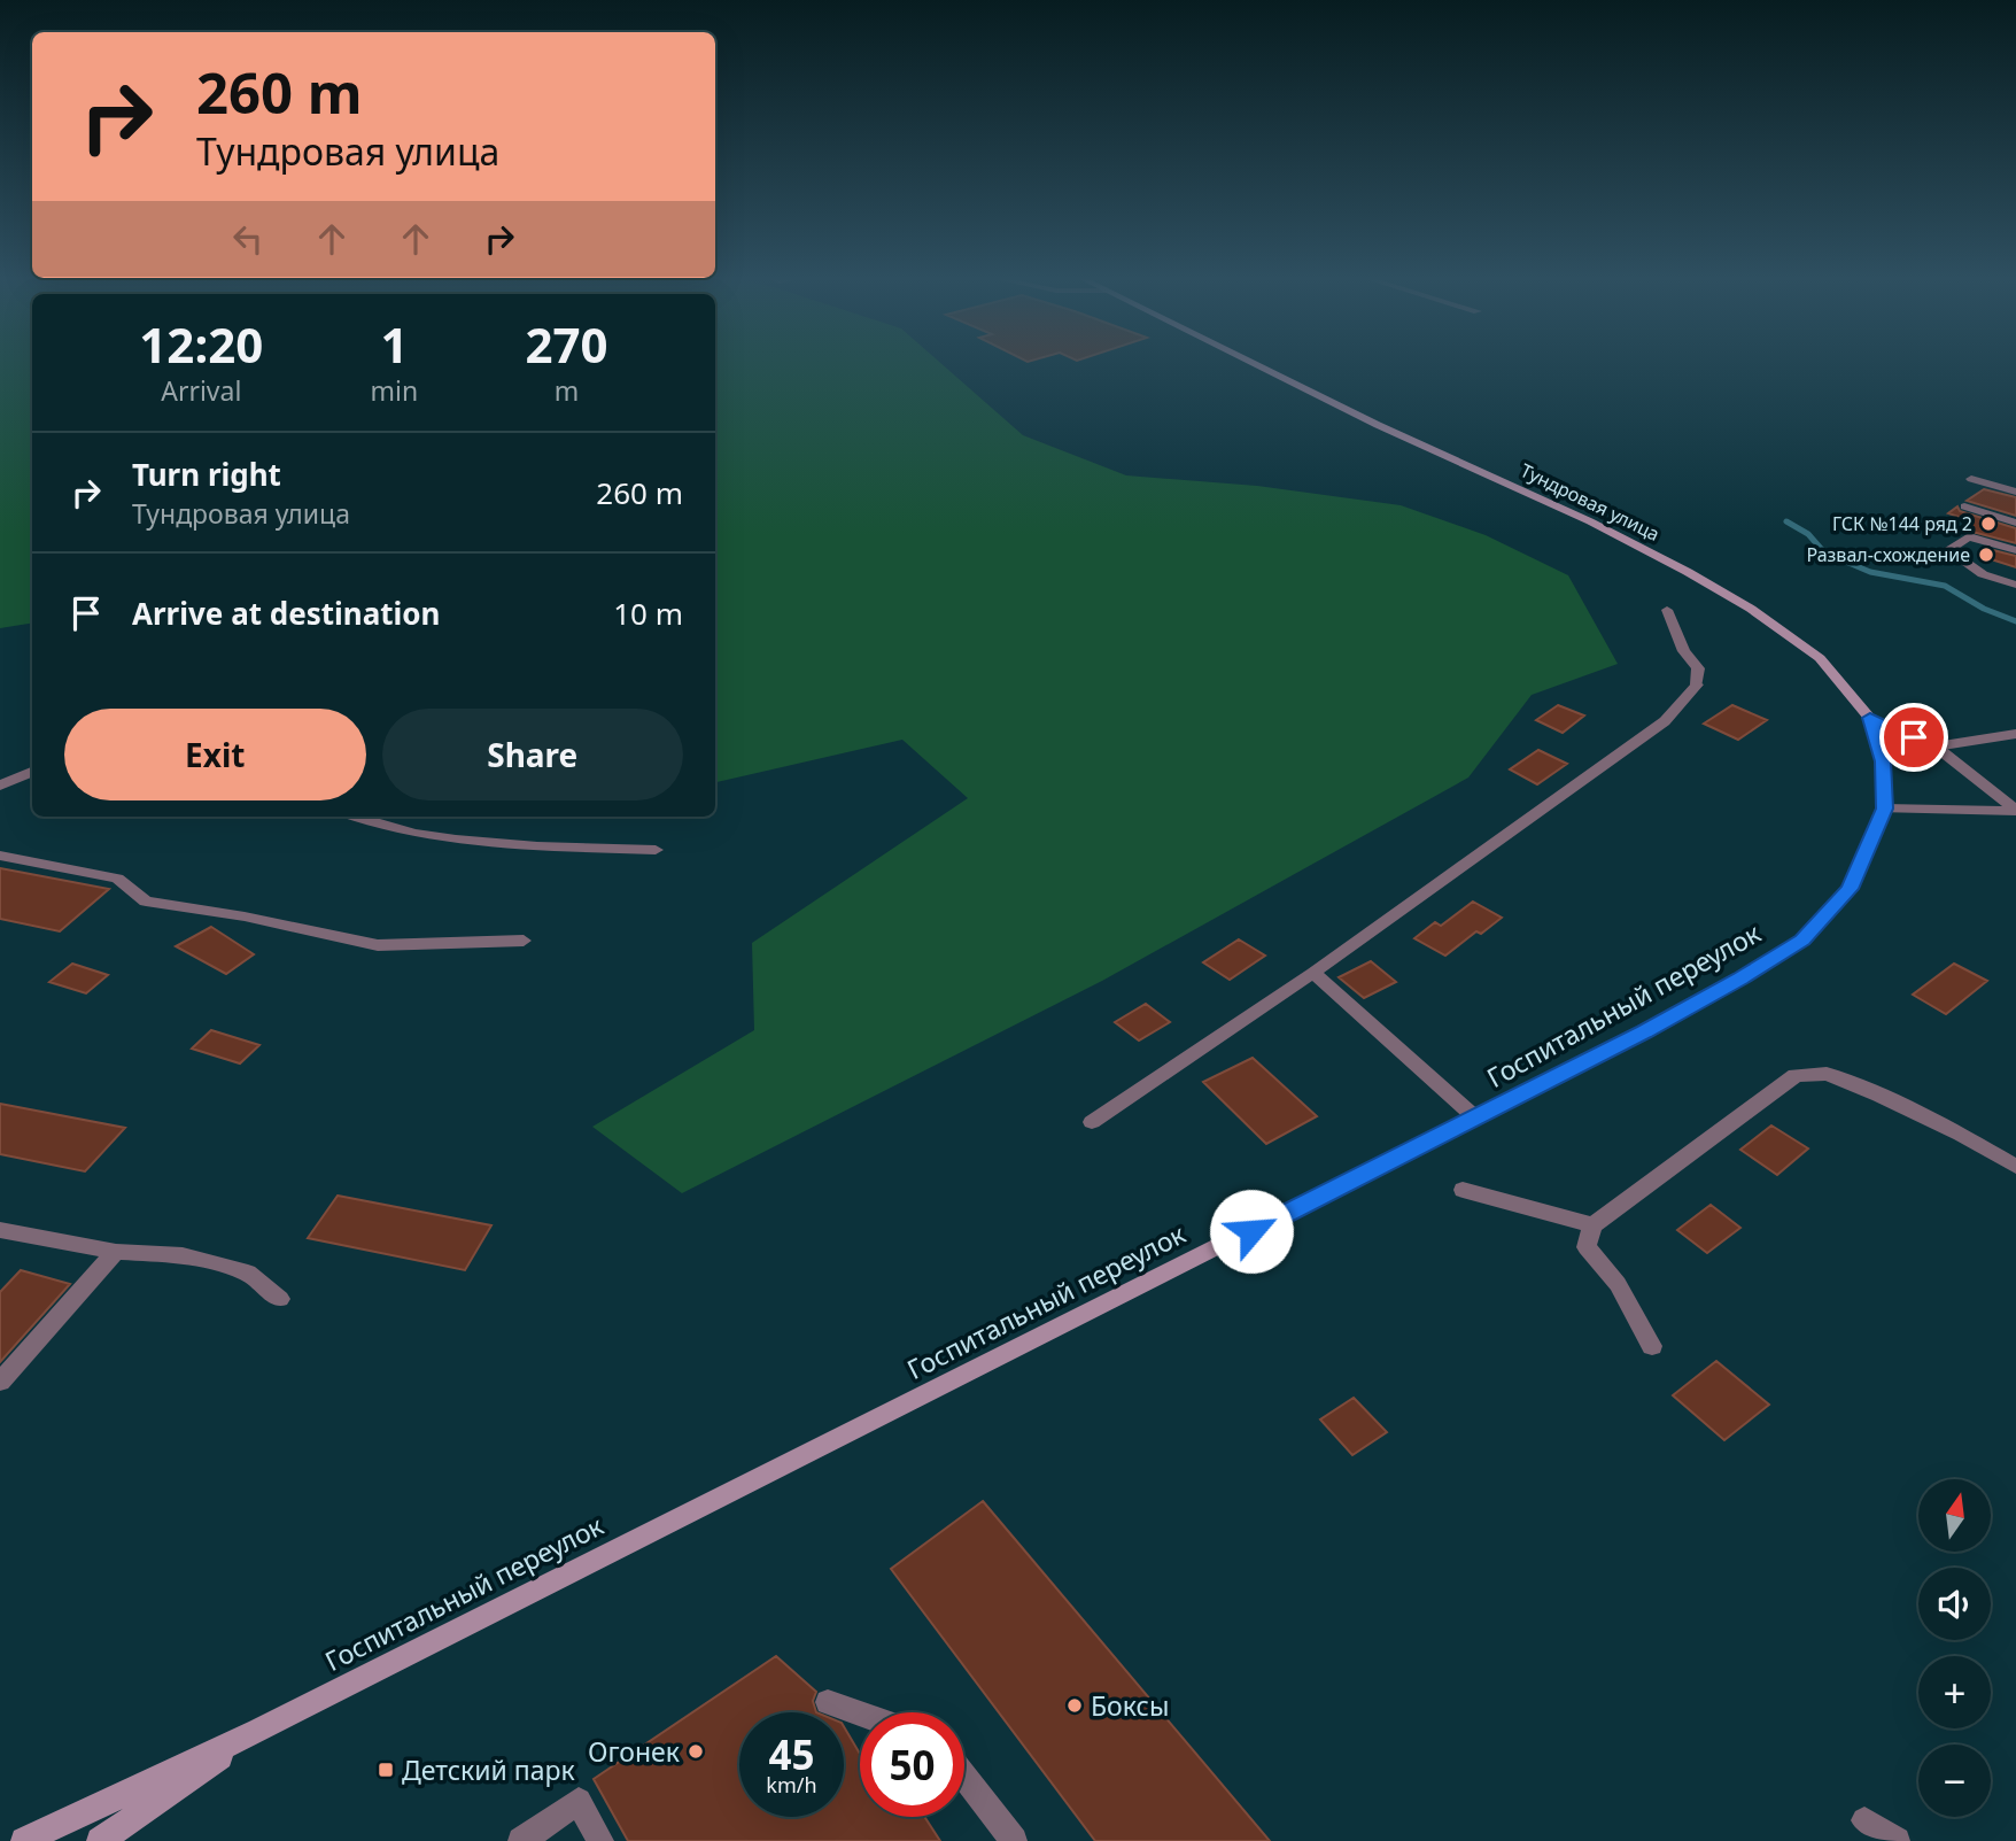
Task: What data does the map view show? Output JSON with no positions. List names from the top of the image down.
{
  "streets": {
    "main road": ["Тундровая улица", "Госпитальный переулок"]
  },
  "crossings": [
    ["Тундровая улица", "Госпитальный переулок"]
  ],
  "places": {
    "other": [
      "ГСК №144 ряд 2",
      "Развал-схождение",
      "Боксы",
      "Огонек"
    ],
    "transit": ["Детский парк"]
  },
  "north": "top",
  "page": {
    "turn": ["260 m", "Тундровая улица"],
    "eta": [
      "12:20",
      "Arrival",
      "1",
      "min",
      "270",
      "m"
    ],
    "list": [
      {
        "name": "Turn right",
        "note": "Тундровая улица",
        "value": "260 m"
      },
      {
        "name": "Arrive at destination",
        "value": "10 m"
      }
    ],
    "buttons": ["Exit", "Share"],
    "map_buttons": ["+", "−"],
    "speed": "45 km/h",
    "limit": "50"
  }
}
